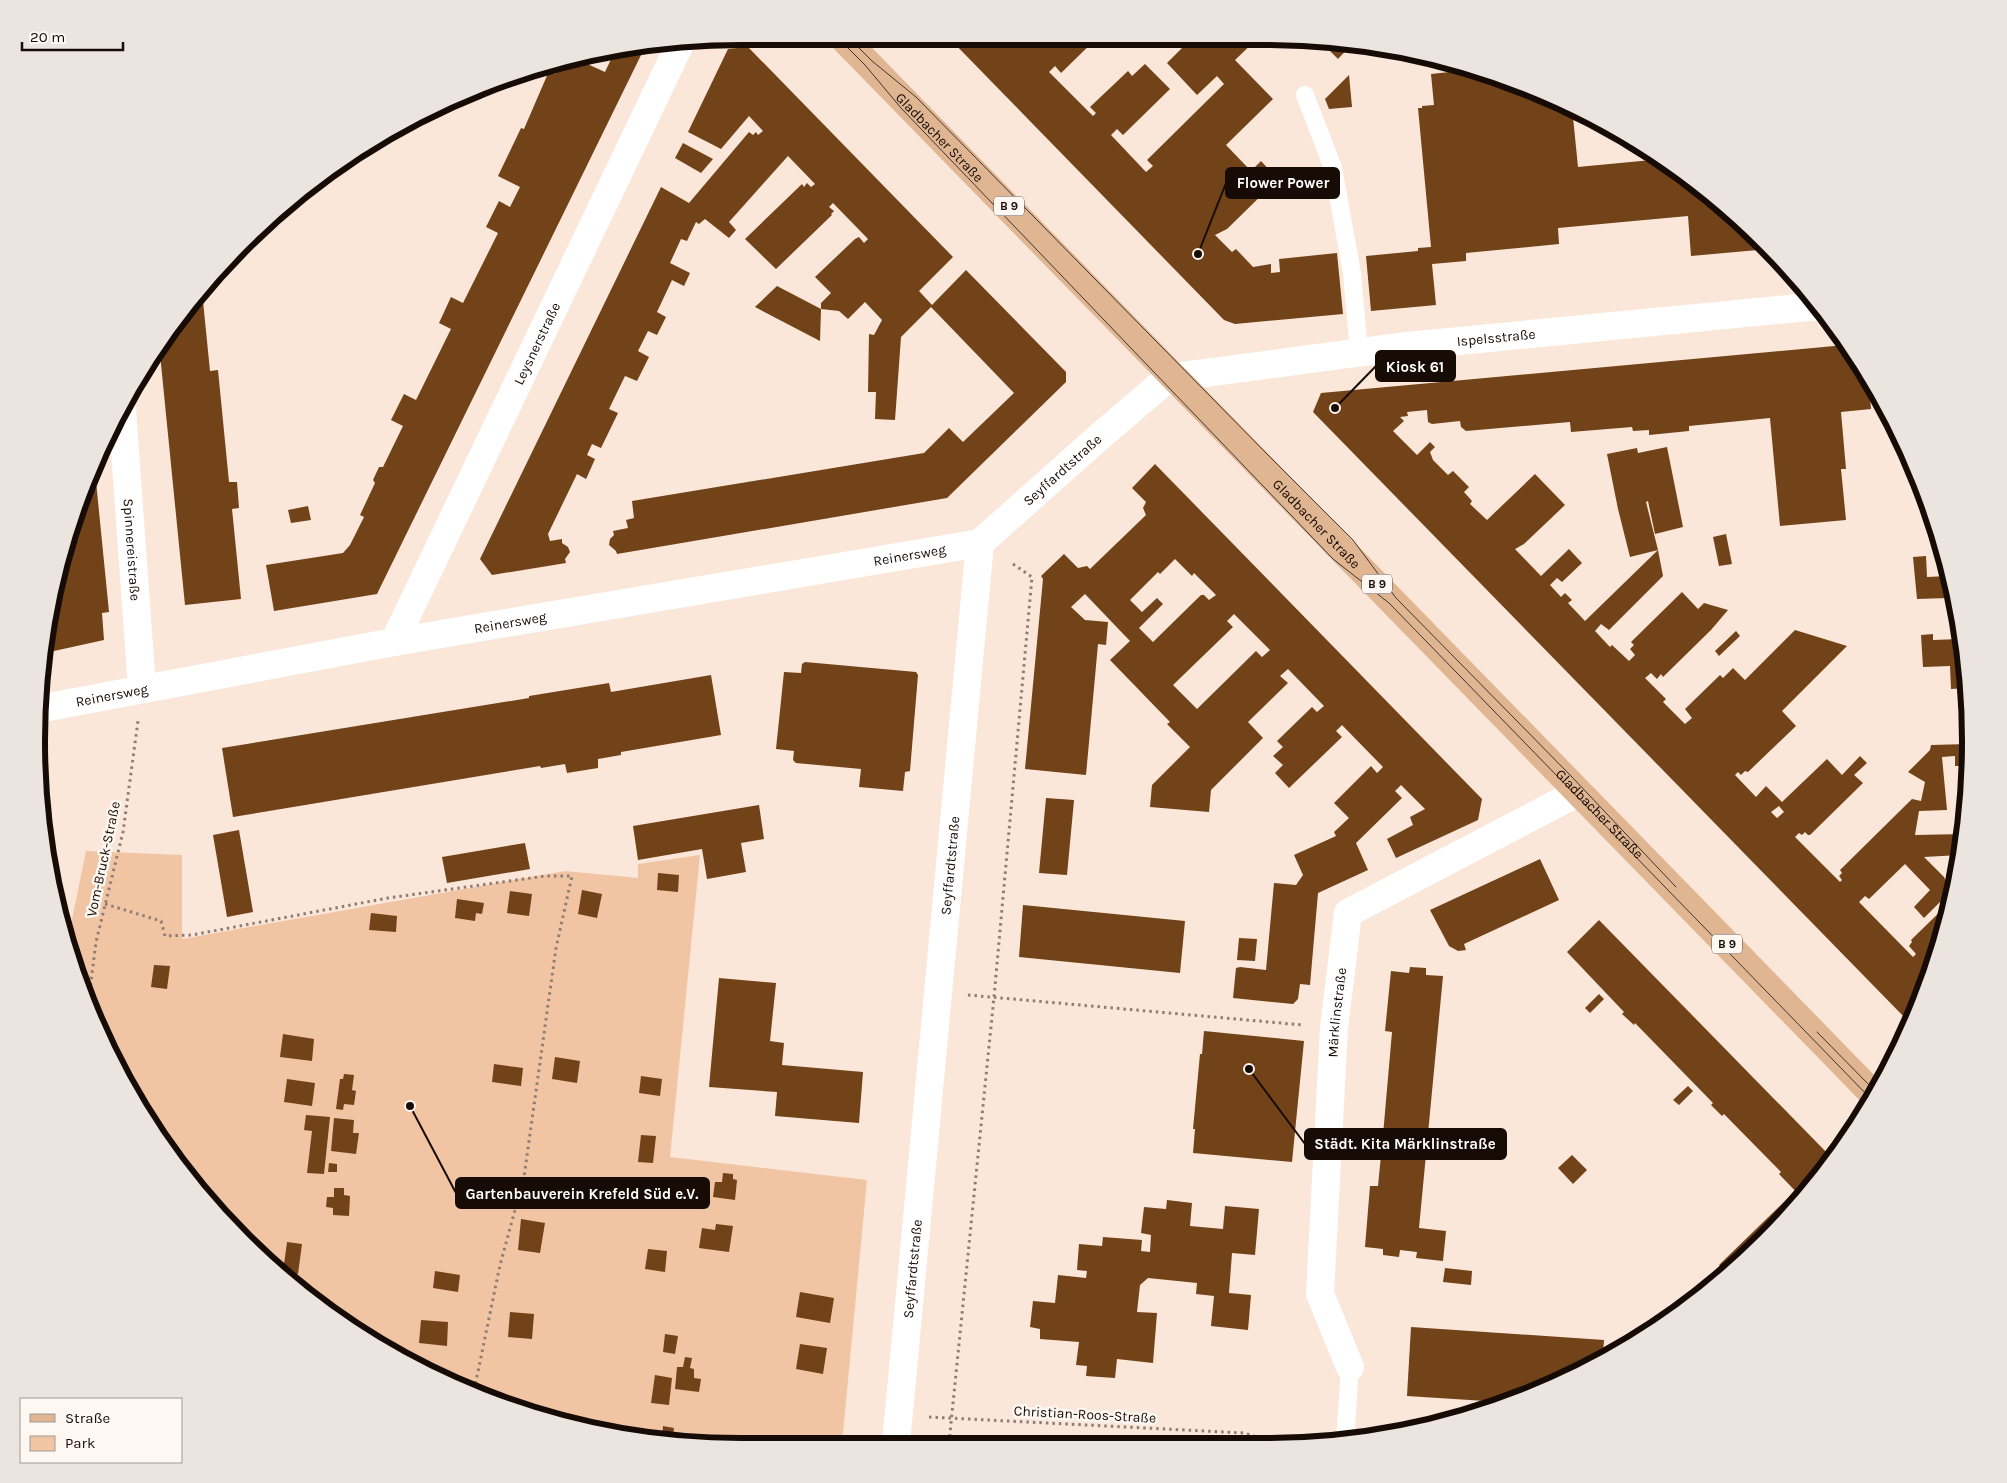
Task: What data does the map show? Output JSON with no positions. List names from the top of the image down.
{
  "streets": {
    "main road": ["Gladbacher Straße", "B 9"],
    "street": [
      "Ispelsstraße",
      "Leysnerstraße",
      "Seyffardtstraße",
      "Spinnereistraße",
      "Reinersweg",
      "Märklinstraße"
    ],
    "path": ["Vom-Bruck-Straße", "Christian-Roos-Straße"]
  },
  "crossings": [
    ["Gladbacher Straße", "Ispelsstraße"],
    ["Gladbacher Straße", "Seyffardtstraße"],
    ["Gladbacher Straße", "Märklinstraße"],
    ["Ispelsstraße", "Seyffardtstraße"],
    ["Leysnerstraße", "Reinersweg"],
    ["Seyffardtstraße", "Reinersweg"],
    ["Seyffardtstraße", "Christian-Roos-Straße"],
    ["Spinnereistraße", "Reinersweg"],
    ["Spinnereistraße", "Vom-Bruck-Straße"],
    ["Reinersweg", "Vom-Bruck-Straße"]
  ],
  "places": [
    "Flower Power",
    "Kiosk 61",
    "Städt. Kita Märklinstraße",
    "Gartenbauverein Krefeld Süd e.V."
  ],
  "legend": ["Straße", "Park"],
  "scale_bar": "20 m"
}
